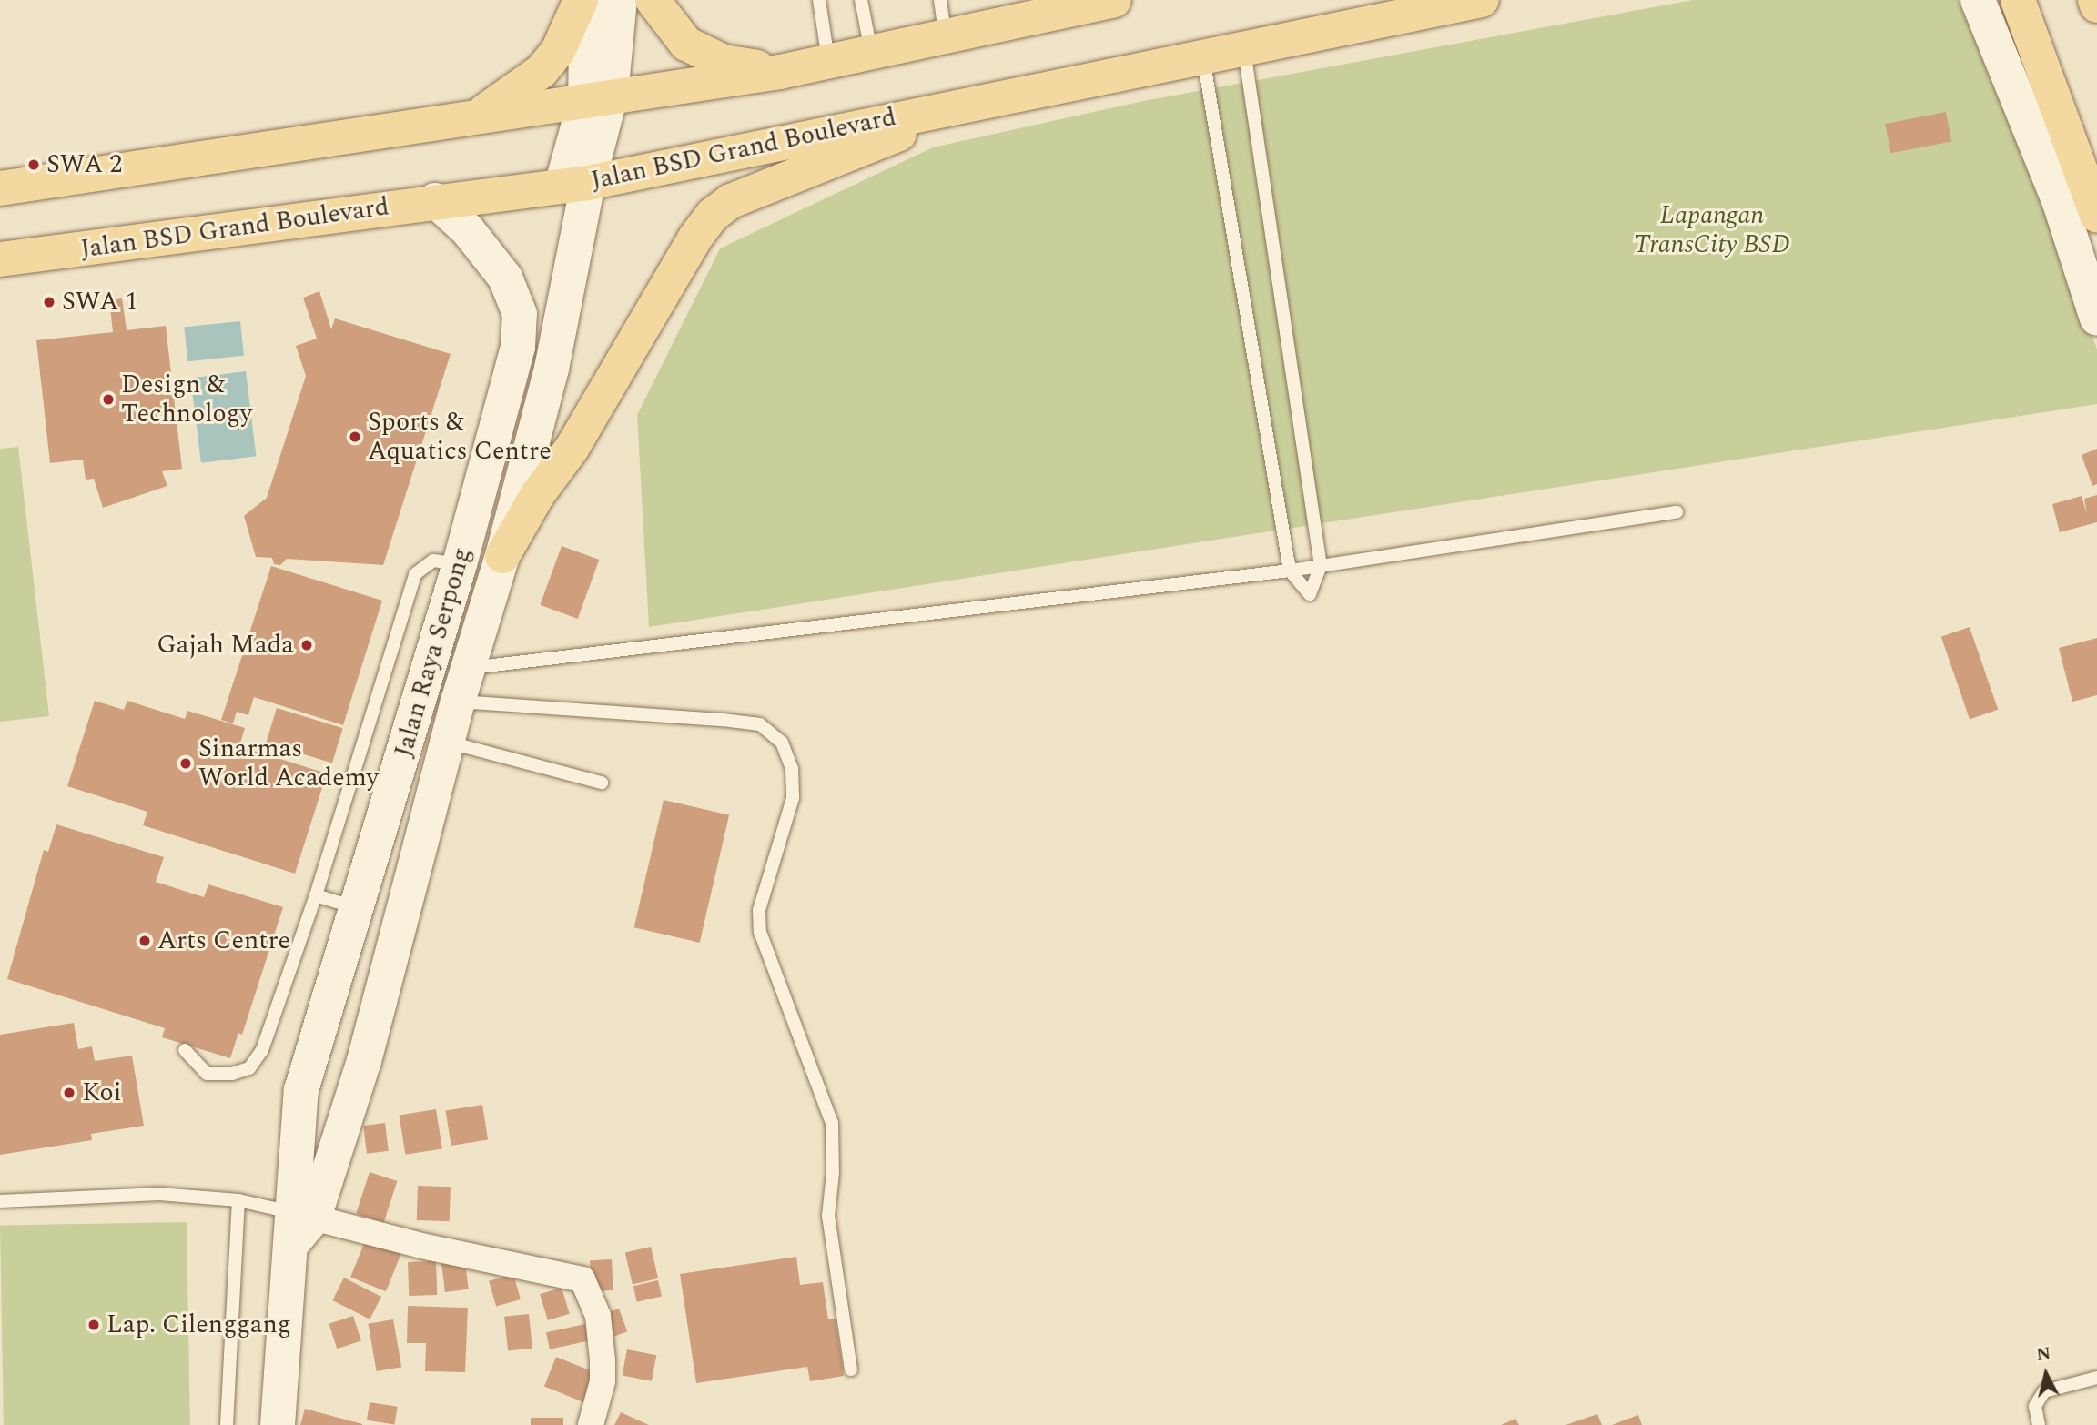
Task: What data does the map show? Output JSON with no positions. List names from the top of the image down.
{
  "streets": {
    "main road": ["Jalan BSD Grand Boulevard", "Jalan Raya Serpong"]
  },
  "crossings": [
    ["Jalan BSD Grand Boulevard", "Jalan Raya Serpong"]
  ],
  "parks": ["Lapangan TransCity BSD"],
  "places": [
    "SWA 2",
    "SWA 1",
    "Design & Technology",
    "Sports & Aquatics Centre",
    "Gajah Mada",
    "Sinarmas World Academy",
    "Arts Centre",
    "Koi",
    "Lap. Cilenggang"
  ],
  "north": "top"
}
